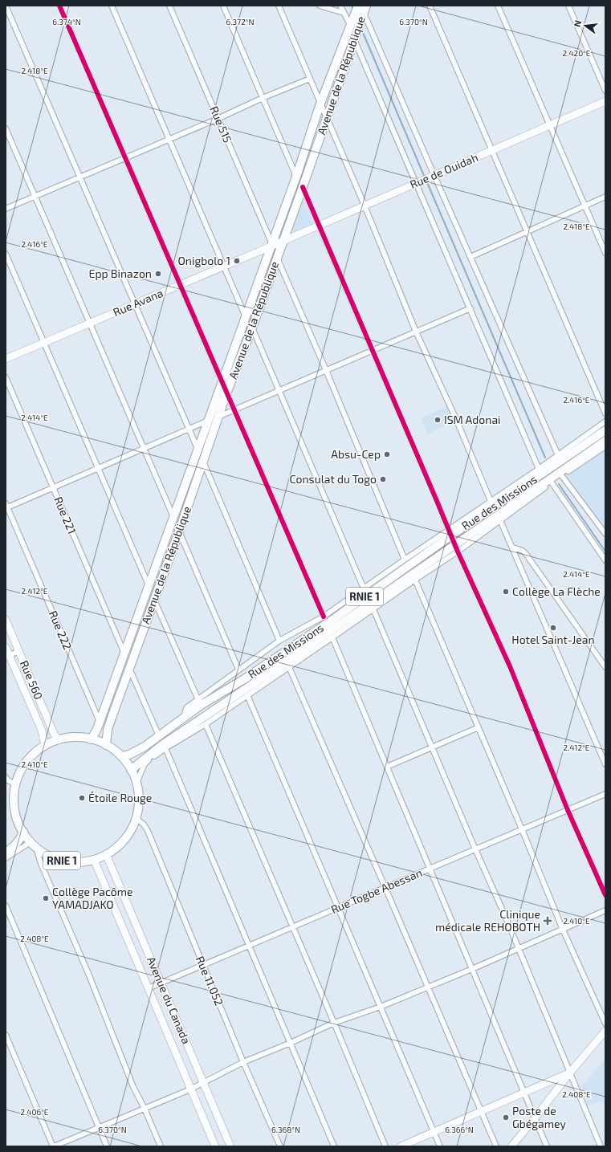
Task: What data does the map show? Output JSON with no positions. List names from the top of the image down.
{
  "streets": {
    "main road": [
      "Avenue de la République",
      "Rue de Ouidah",
      "Rue Avana",
      "Rue des Missions",
      "RNIE 1",
      "Rue 560",
      "Avenue du Canada"
    ],
    "street": [
      "Rue 515",
      "Rue 221",
      "Rue 222",
      "Rue Togbe Abessan",
      "Rue 11.052"
    ]
  },
  "crossings": [
    ["Avenue de la République", "Rue 515"],
    ["Avenue de la République", "Rue de Ouidah"],
    ["Avenue de la République", "Rue Avana"],
    ["Avenue de la République", "Rue 221"],
    ["Avenue de la République", "RNIE 1"],
    ["Avenue de la République", "Rue 222"],
    ["Rue 515", "Rue de Ouidah"],
    ["Rue 515", "Rue Avana"],
    ["Rue de Ouidah", "Rue Avana"],
    ["Rue des Missions", "RNIE 1"],
    ["RNIE 1", "Rue 560"],
    ["RNIE 1", "Rue 11.052"],
    ["RNIE 1", "Avenue du Canada"],
    ["Rue Togbe Abessan", "Rue 11.052"],
    ["Rue Togbe Abessan", "Avenue du Canada"]
  ],
  "places": {
    "other": [
      "Onigbolo 1",
      "Epp Binazon",
      "ISM Adonai",
      "Absu-Cep",
      "Consulat du Togo",
      "Collège La Flèche",
      "Hotel Saint-Jean",
      "Étoile Rouge",
      "Collège Pacôme YAMADJAKO",
      "Poste de Gbégamey"
    ],
    "health": ["Clinique médicale REHOBOTH"]
  },
  "north": "left",
  "coordinates": [
    "6.374°N",
    "6.372°N",
    "6.370°N",
    "2.420°E",
    "2.418°E",
    "2.416°E",
    "2.414°E",
    "2.412°E",
    "2.410°E",
    "2.408°E",
    "2.406°E",
    "6.368°N",
    "6.366°N"
  ]
}
